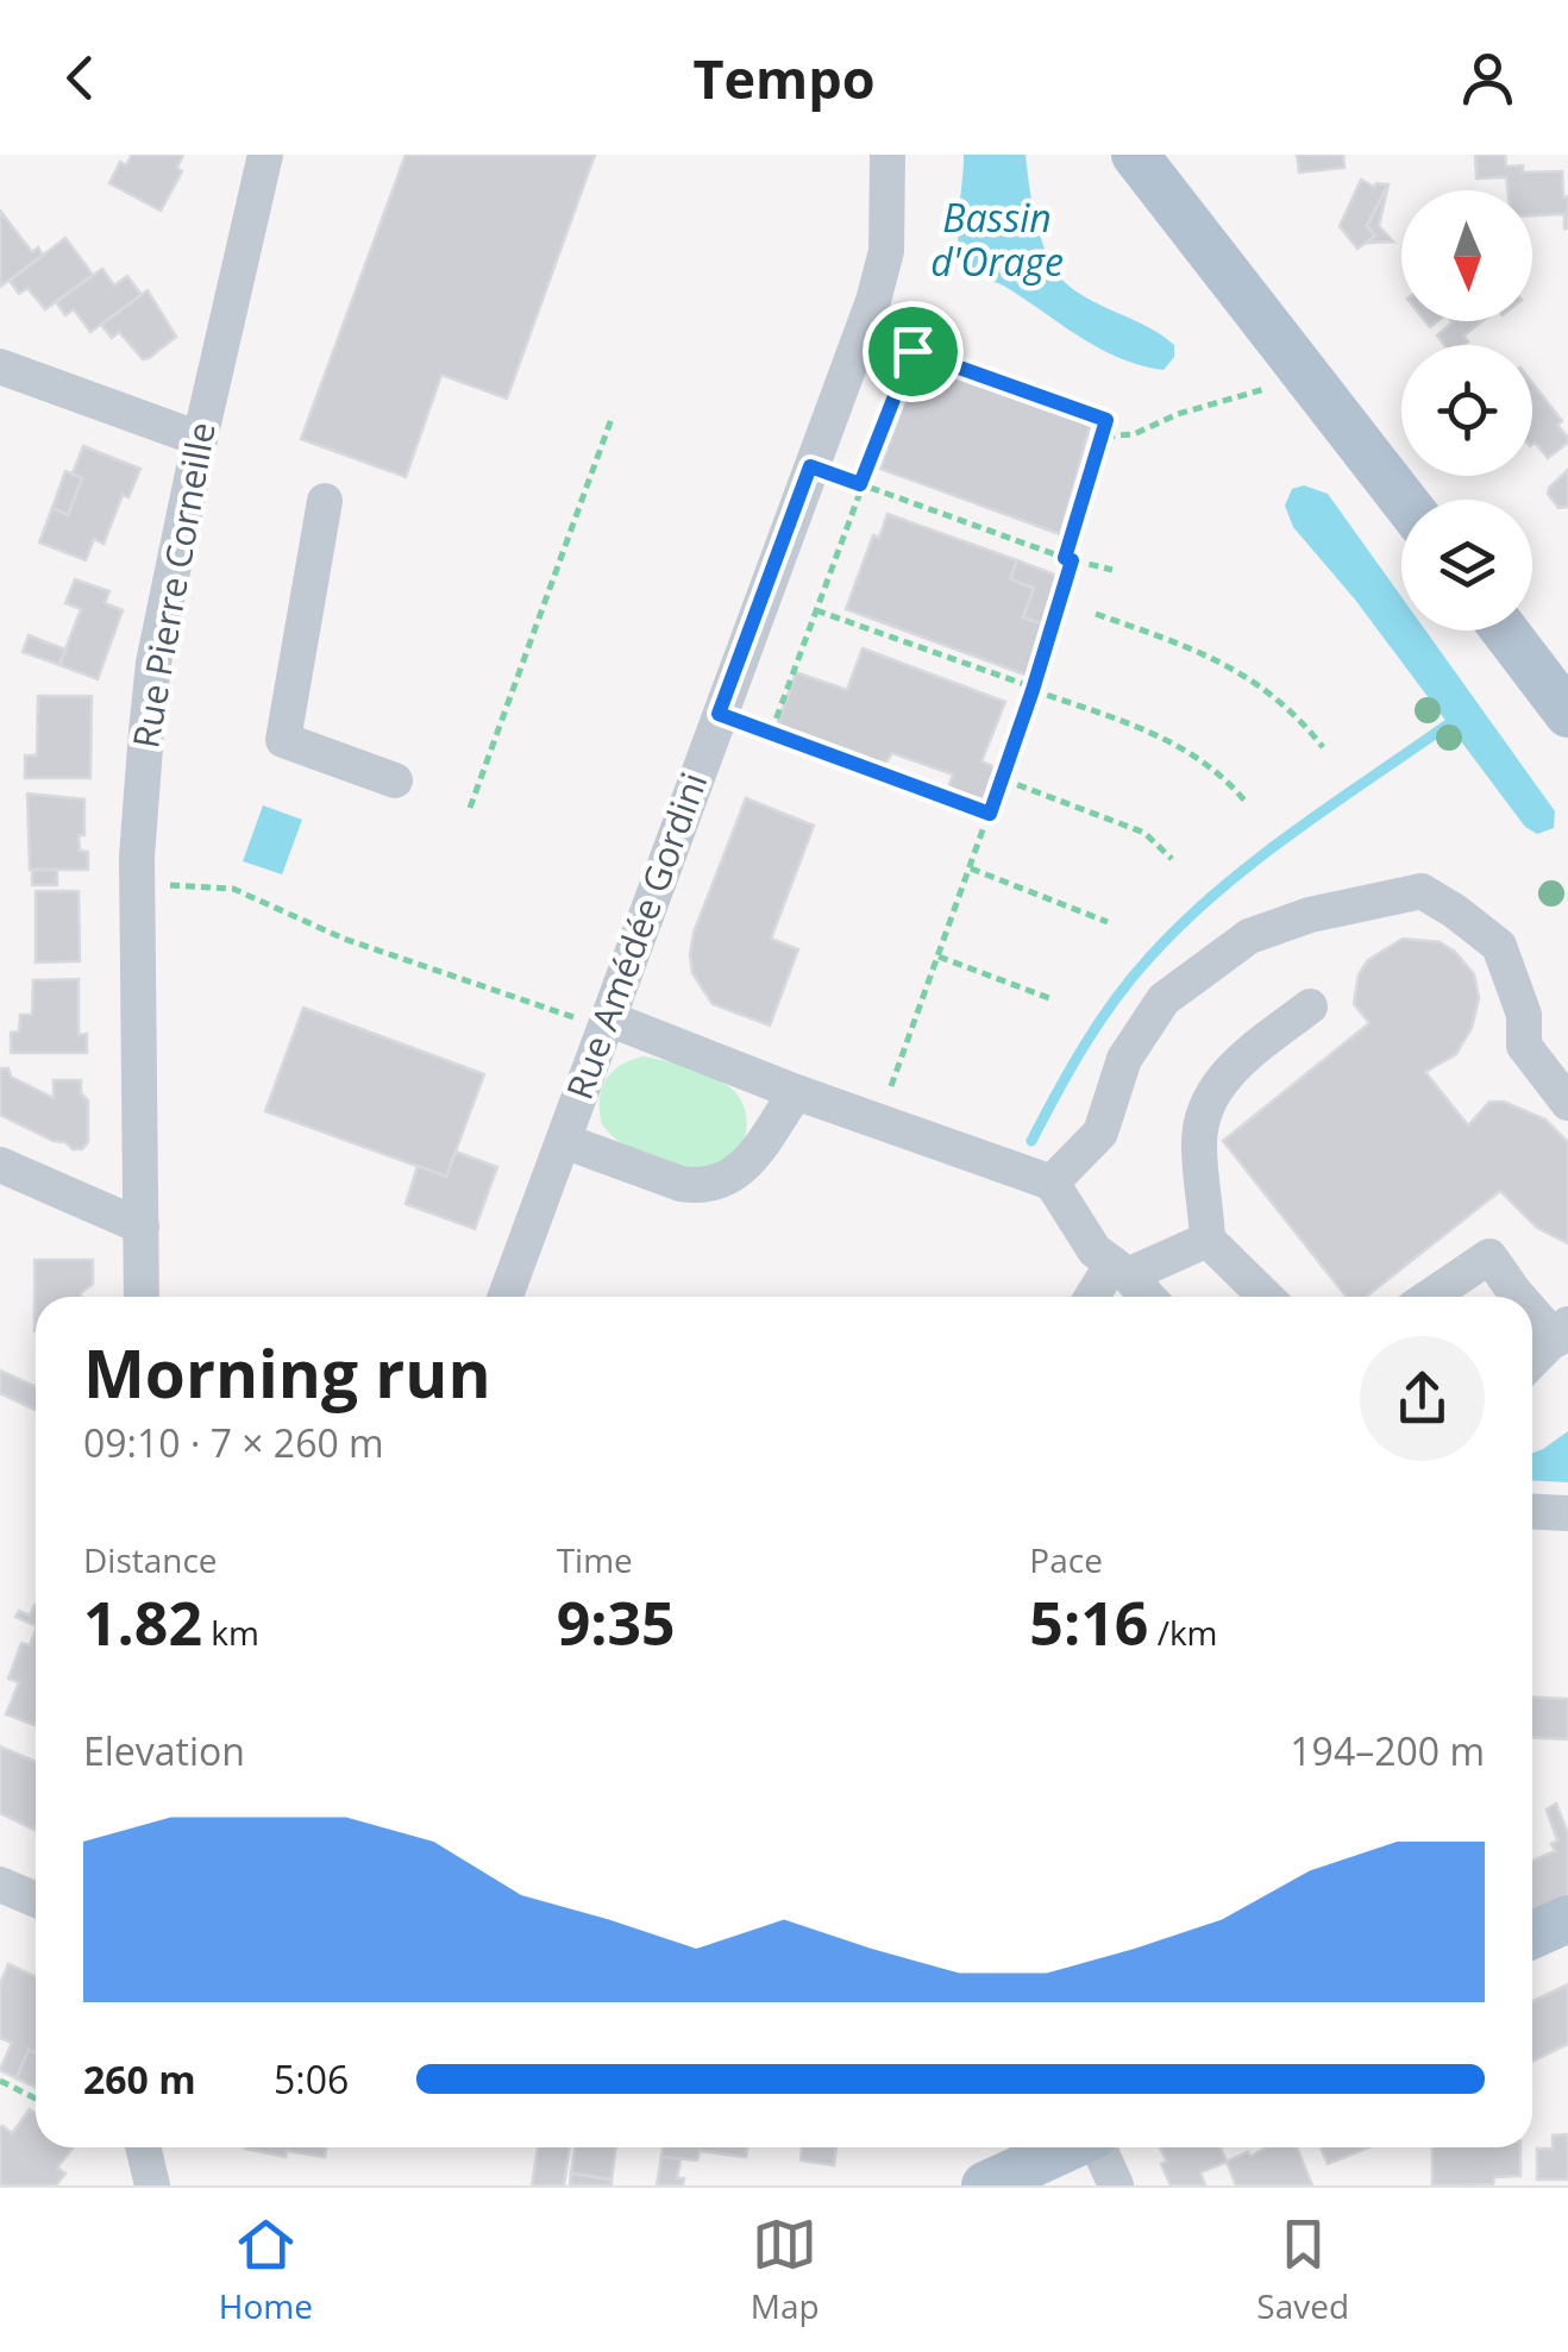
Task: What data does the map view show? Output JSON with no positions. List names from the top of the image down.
{
  "streets": {
    "street": ["Rue Pierre Corneille", "Rue Amédée Gordini"]
  },
  "water": ["Bassin d'Orage"],
  "north": "bottom",
  "page": {
    "header": "Tempo",
    "heading": ["Morning run", "09:10 · 7 × 260 m"],
    "stats": [
      ["Distance", "1.82 km"],
      ["Time", "9:35"],
      ["Pace", "5:16 /km"]
    ],
    "chart": ["Elevation", "194–200 m"],
    "list": [
      {
        "name": "260 m",
        "note": "5:06"
      }
    ],
    "tabs": ["Home", "Map", "Saved"]
  }
}
